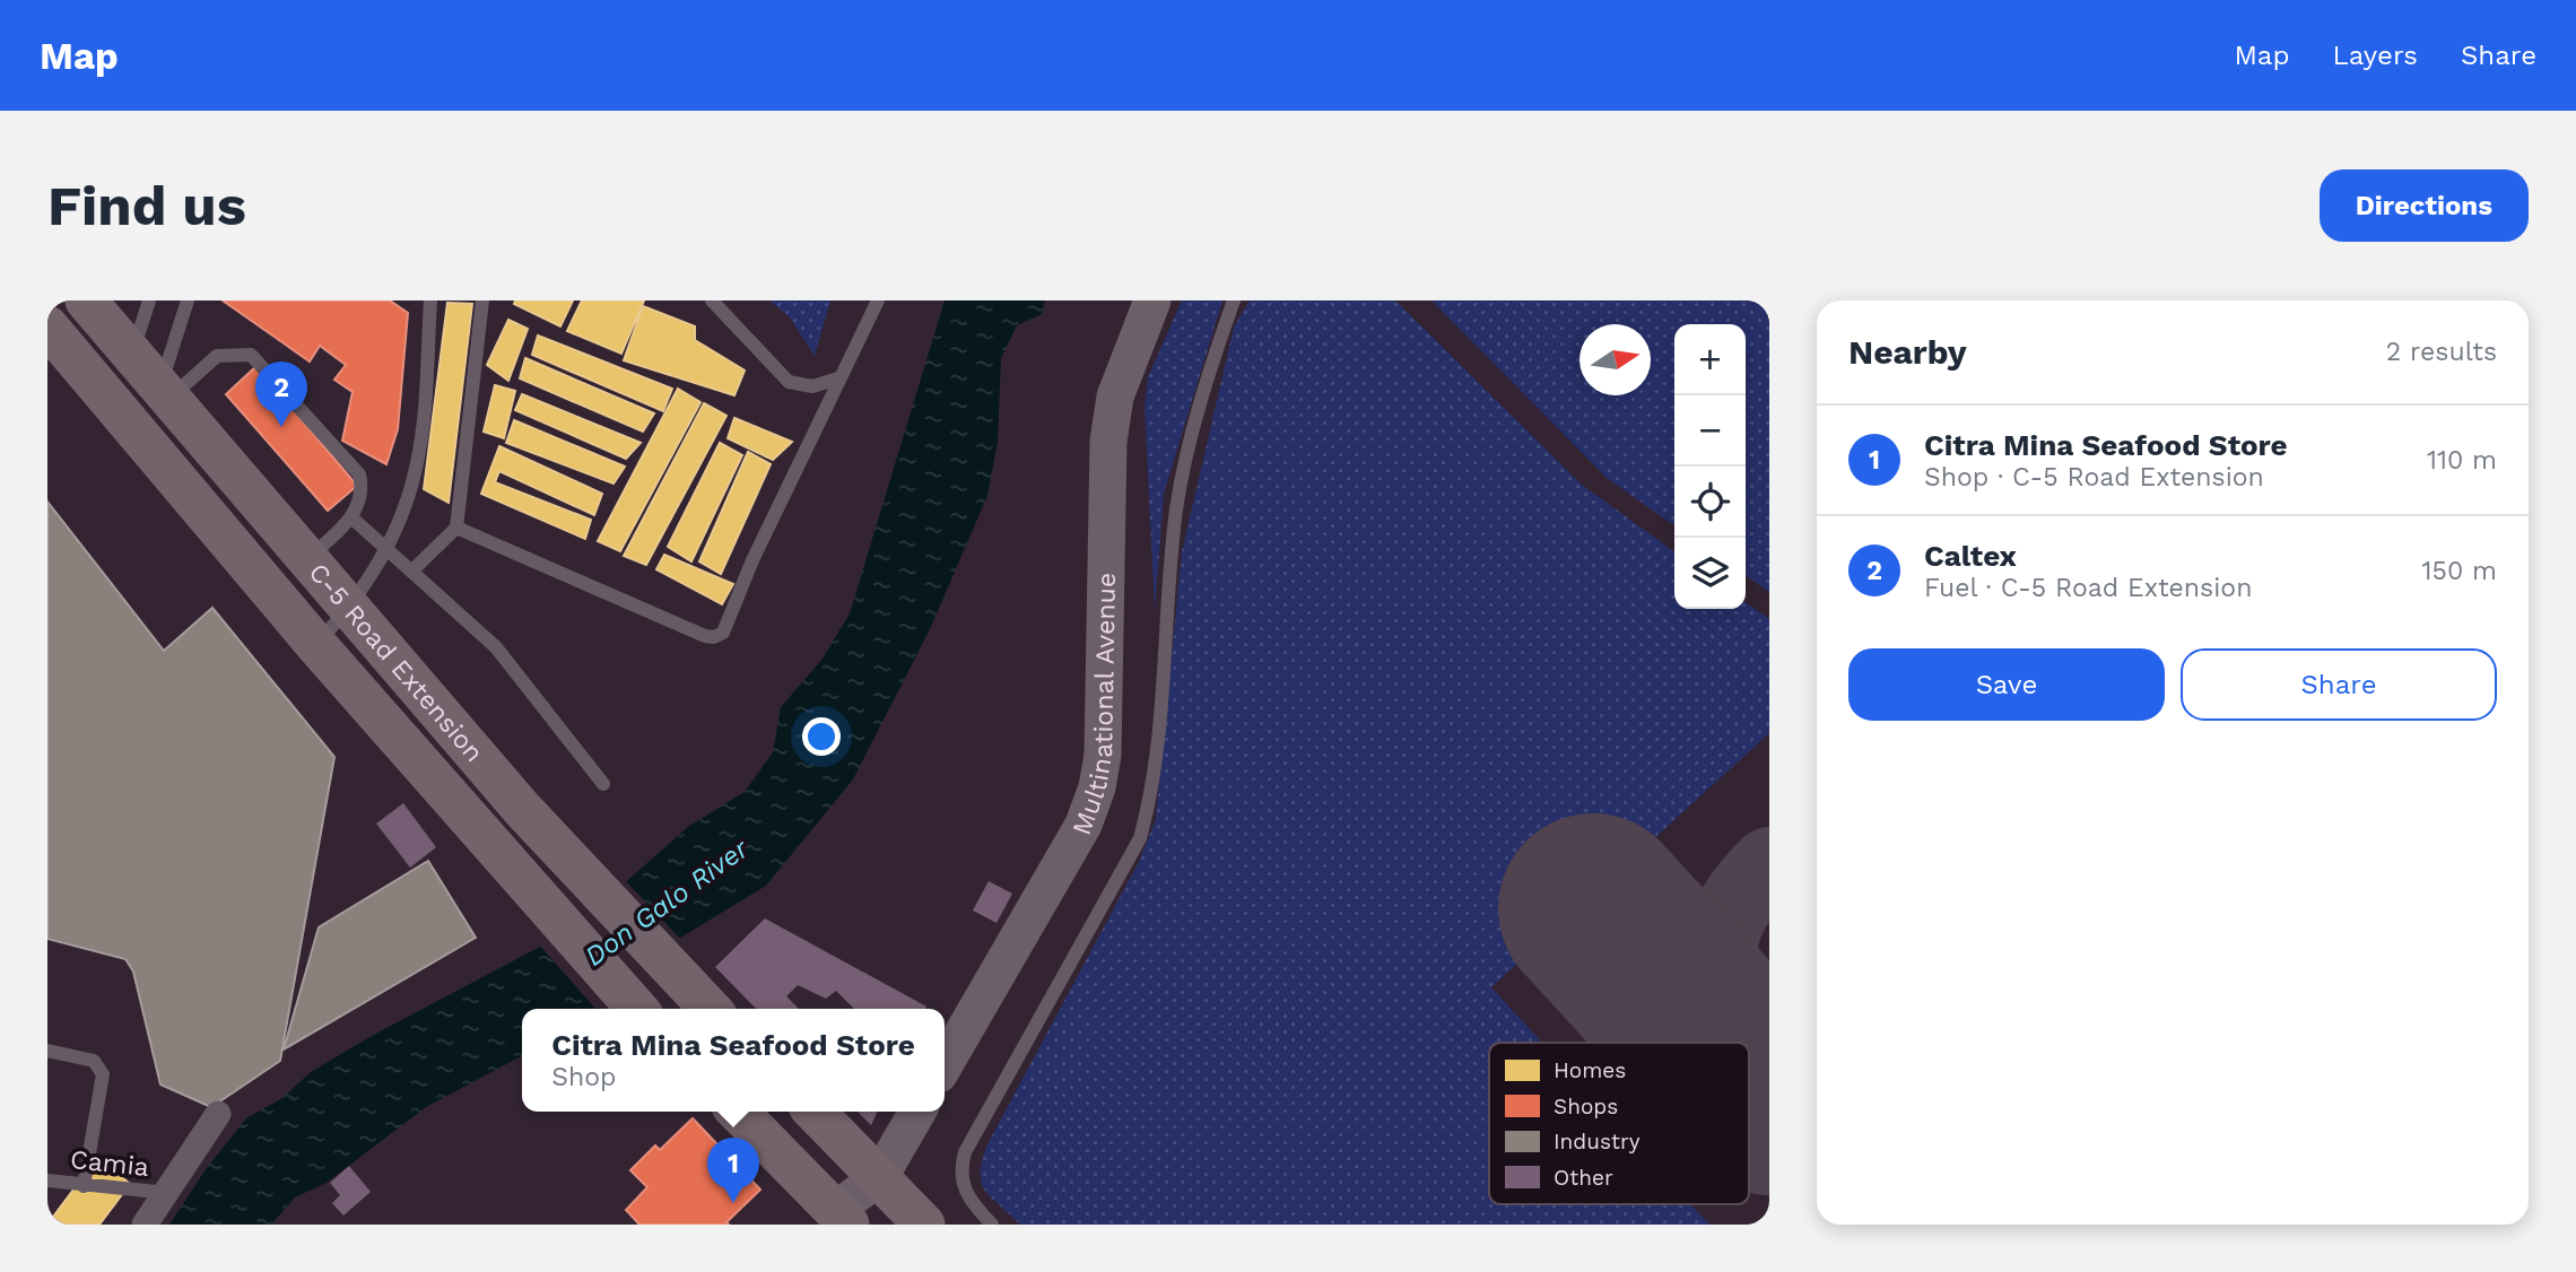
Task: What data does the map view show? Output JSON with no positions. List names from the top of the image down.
{
  "streets": {
    "main road": ["C-5 Road Extension"],
    "street": ["Multinational Avenue"],
    "lane": ["Camia"]
  },
  "water": ["Don Galo River"],
  "legend": [
    "Homes",
    "Shops",
    "Industry",
    "Other"
  ],
  "north": "right",
  "page": {
    "header": "Map",
    "nav": ["Map", "Layers", "Share"],
    "buttons": [
      "Directions",
      ["Save", "Share"]
    ],
    "title": "Find us",
    "heading": ["Nearby", "2 results"],
    "map_buttons": ["+", "−"],
    "pins": ["2", "1"],
    "list": [
      {
        "mark": "1",
        "name": "Citra Mina Seafood Store",
        "note": "Shop · C-5 Road Extension",
        "value": "110 m"
      },
      {
        "mark": "2",
        "name": "Caltex",
        "note": "Fuel · C-5 Road Extension",
        "value": "150 m"
      }
    ],
    "popup": ["Citra Mina Seafood Store", "Shop"]
  }
}
